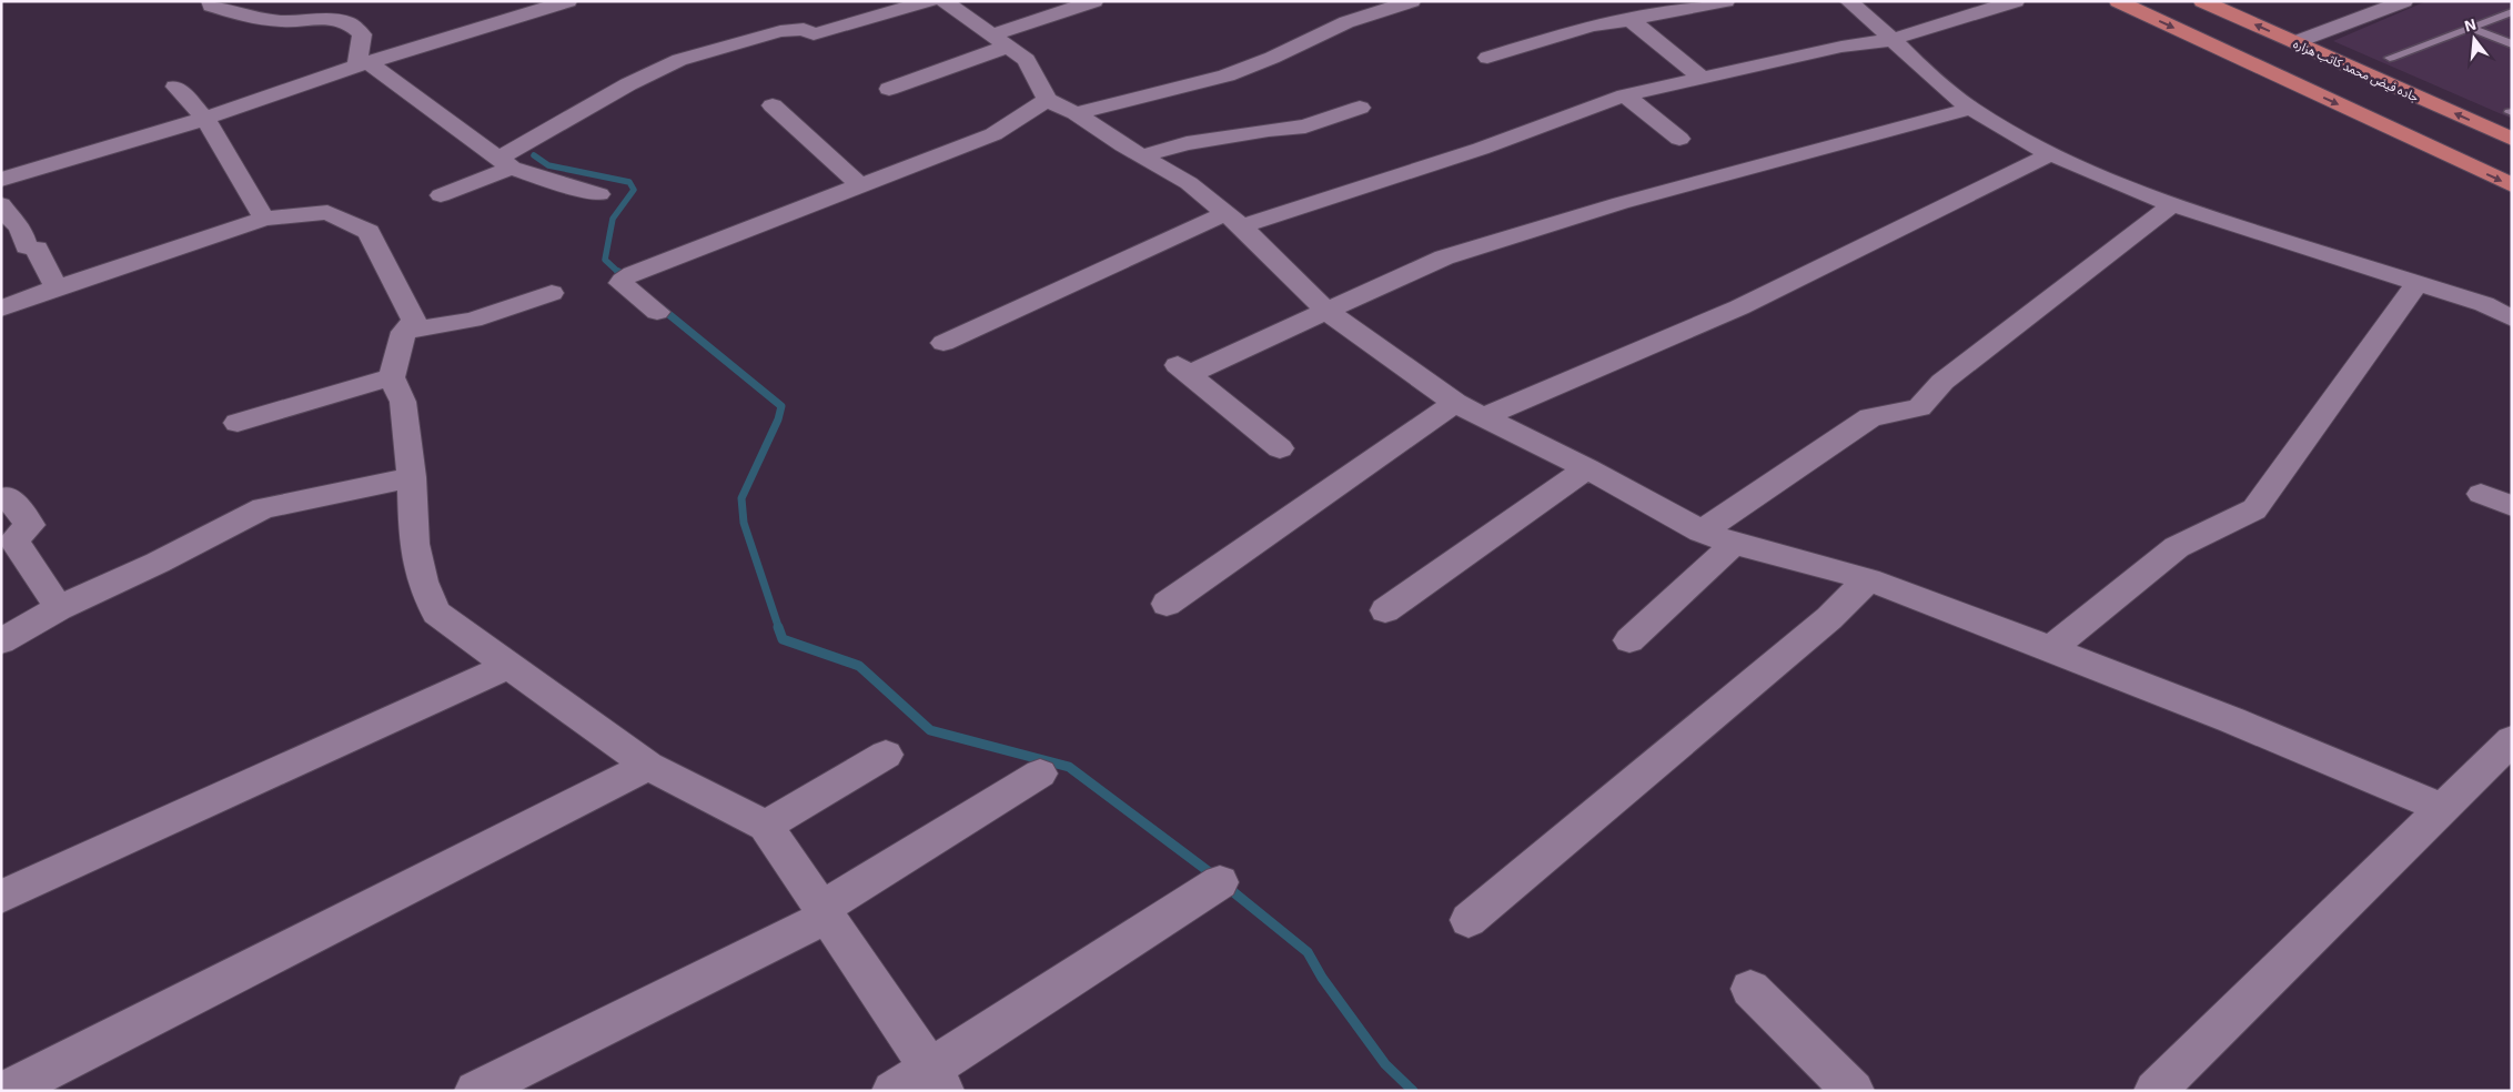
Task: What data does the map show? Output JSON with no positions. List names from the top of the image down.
{
  "streets": {
    "main road": ["جاده فیض محمد کاتب هزاره"]
  },
  "north": "top"
}
